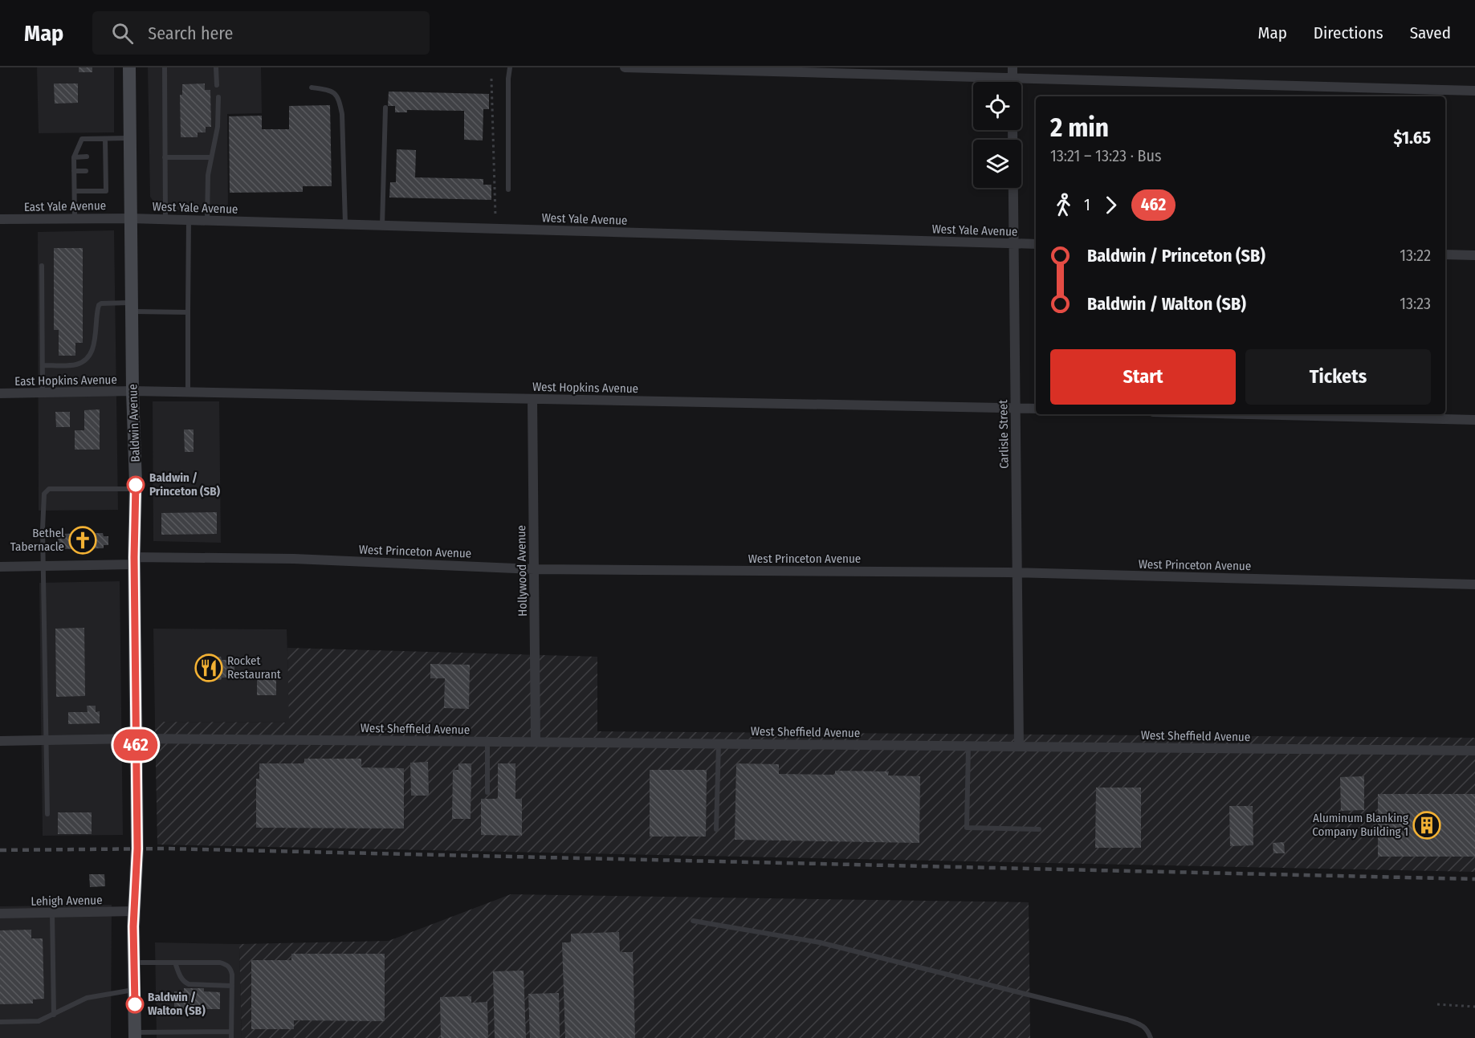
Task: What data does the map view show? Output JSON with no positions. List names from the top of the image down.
{
  "streets": {
    "main road": ["Baldwin Avenue"],
    "street": [
      "East Yale Avenue",
      "West Yale Avenue",
      "East Hopkins Avenue",
      "West Hopkins Avenue",
      "Carlisle Street",
      "West Princeton Avenue",
      "Hollywood Avenue",
      "West Sheffield Avenue",
      "Lehigh Avenue"
    ]
  },
  "crossings": [
    ["East Yale Avenue", "West Yale Avenue"],
    ["East Yale Avenue", "Baldwin Avenue"],
    ["West Yale Avenue", "Baldwin Avenue"],
    ["West Yale Avenue", "Carlisle Street"],
    ["East Hopkins Avenue", "West Hopkins Avenue"],
    ["East Hopkins Avenue", "Baldwin Avenue"],
    ["West Hopkins Avenue", "Baldwin Avenue"],
    ["West Hopkins Avenue", "Carlisle Street"],
    ["West Hopkins Avenue", "Hollywood Avenue"],
    ["Baldwin Avenue", "West Princeton Avenue"],
    ["Baldwin Avenue", "West Sheffield Avenue"],
    ["Baldwin Avenue", "Lehigh Avenue"],
    ["Carlisle Street", "West Princeton Avenue"],
    ["Carlisle Street", "West Sheffield Avenue"],
    ["West Princeton Avenue", "Hollywood Avenue"],
    ["Hollywood Avenue", "West Sheffield Avenue"]
  ],
  "places": {
    "other": ["Baldwin / Princeton (SB)", "Baldwin / Walton (SB)"],
    "church": ["Bethel Tabernacle"],
    "restaurant": ["Rocket Restaurant"],
    "building": ["Aluminum Blanking Company Building 1"]
  },
  "lines": ["bus line 462"],
  "page": {
    "header": "Map",
    "search": "Search here",
    "nav": ["Map", "Directions", "Saved"],
    "on_map": "462",
    "heading": ["2 min", "13:21 – 13:23 · Bus", "$1.65"],
    "legs": ["1", "462"],
    "list": [
      {
        "name": "Baldwin / Princeton (SB)",
        "value": "13:22"
      },
      {
        "name": "Baldwin / Walton (SB)",
        "value": "13:23"
      }
    ],
    "buttons": ["Start", "Tickets"]
  }
}
